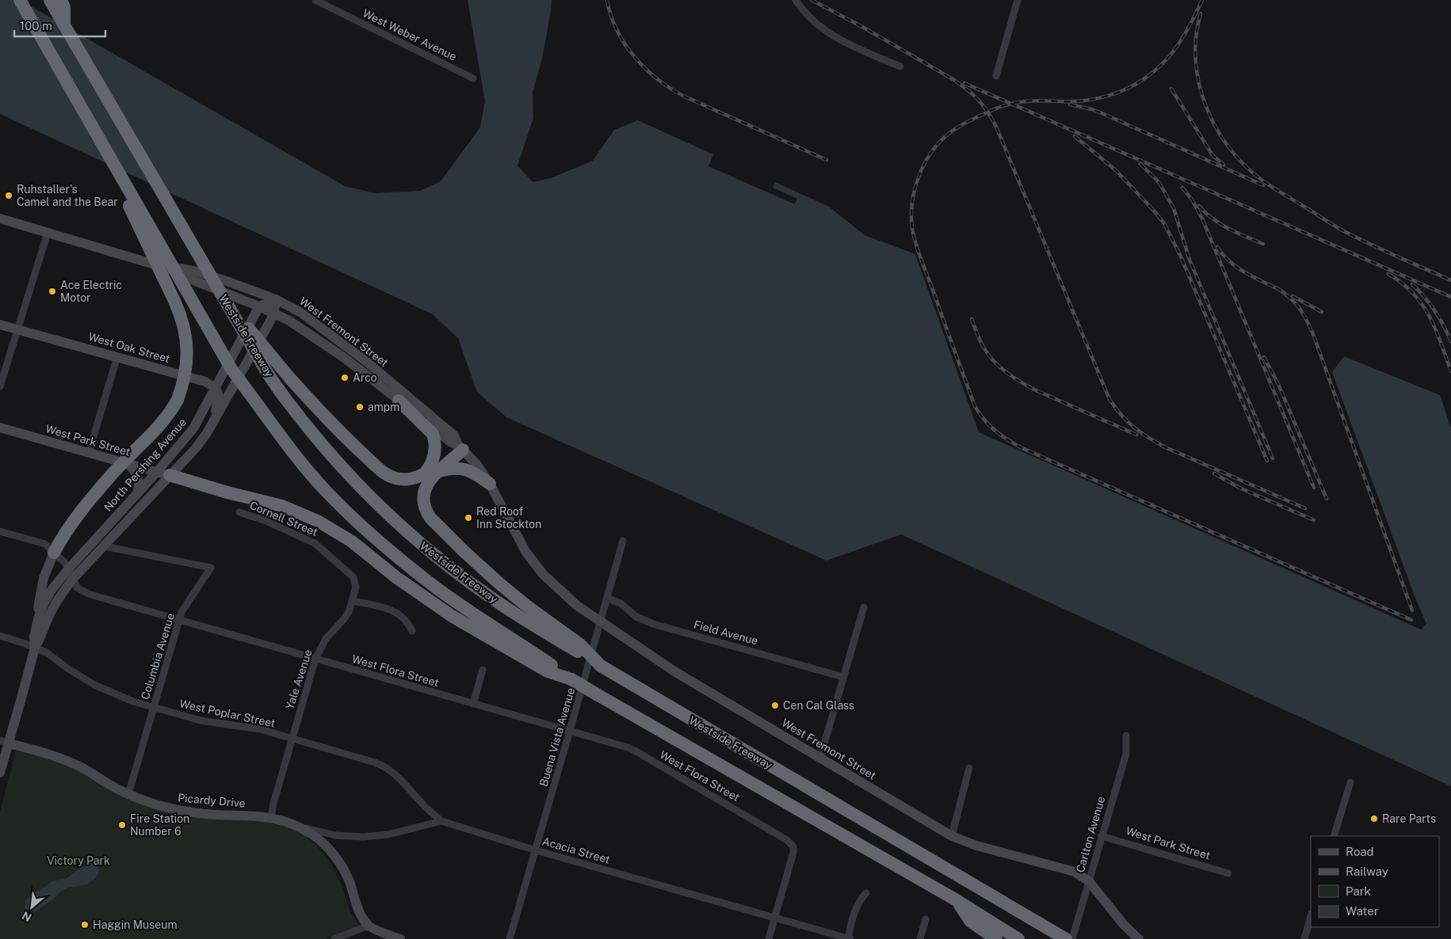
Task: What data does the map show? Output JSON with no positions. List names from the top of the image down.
{
  "streets": {
    "highway": ["Westside Freeway"],
    "street": [
      "West Weber Avenue",
      "West Fremont Street",
      "West Oak Street",
      "West Park Street",
      "North Pershing Avenue",
      "Cornell Street",
      "Field Avenue",
      "Columbia Avenue",
      "West Flora Street",
      "Yale Avenue",
      "West Poplar Street",
      "Buena Vista Avenue",
      "Picardy Drive",
      "Carlton Avenue",
      "Acacia Street"
    ]
  },
  "crossings": [
    ["West Fremont Street", "North Pershing Avenue"],
    ["West Fremont Street", "Buena Vista Avenue"],
    ["West Fremont Street", "Carlton Avenue"],
    ["Westside Freeway", "Carlton Avenue"],
    ["West Oak Street", "North Pershing Avenue"],
    ["West Park Street", "North Pershing Avenue"],
    ["West Park Street", "Carlton Avenue"],
    ["North Pershing Avenue", "Columbia Avenue"],
    ["North Pershing Avenue", "West Flora Street"],
    ["North Pershing Avenue", "West Poplar Street"],
    ["North Pershing Avenue", "Picardy Drive"],
    ["Cornell Street", "Yale Avenue"],
    ["Field Avenue", "Buena Vista Avenue"],
    ["Columbia Avenue", "West Flora Street"],
    ["Columbia Avenue", "West Poplar Street"],
    ["Columbia Avenue", "Picardy Drive"],
    ["West Flora Street", "Yale Avenue"],
    ["West Flora Street", "Buena Vista Avenue"],
    ["West Flora Street", "Acacia Street"],
    ["Yale Avenue", "West Poplar Street"],
    ["Yale Avenue", "Picardy Drive"],
    ["West Poplar Street", "Acacia Street"],
    ["Buena Vista Avenue", "Acacia Street"]
  ],
  "parks": ["Victory Park"],
  "places": [
    "Ruhstaller's Camel and the Bear",
    "Ace Electric Motor",
    "Arco",
    "ampm",
    "Red Roof Inn Stockton",
    "Cen Cal Glass",
    "Rare Parts",
    "Fire Station Number 6",
    "Haggin Museum"
  ],
  "legend": [
    "Road",
    "Railway",
    "Park",
    "Water"
  ],
  "scale_bar": "100 m",
  "north": "bottom left"
}
